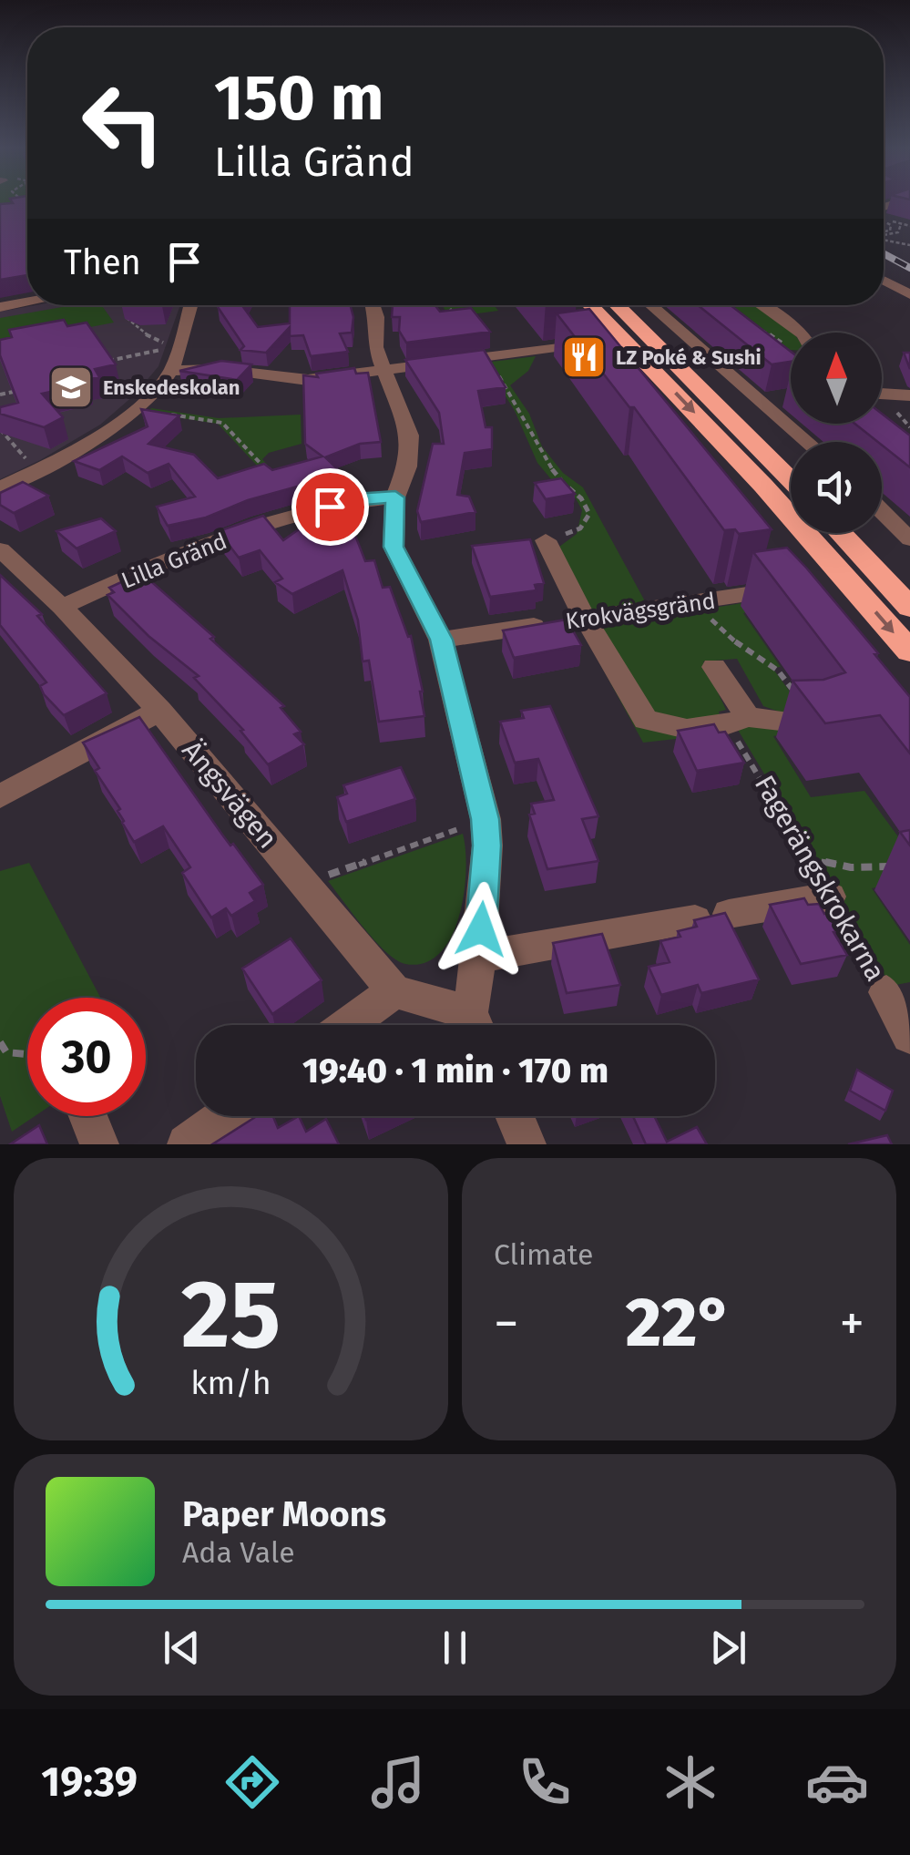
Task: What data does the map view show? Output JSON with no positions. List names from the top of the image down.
{
  "streets": {
    "street": [
      "Lilla Gränd",
      "Krokvägsgränd",
      "Ängsvägen",
      "Fagerängskrokarna"
    ]
  },
  "crossings": [
    ["Lilla Gränd", "Ängsvägen"]
  ],
  "places": {
    "restaurant": ["LZ Poké & Sushi"],
    "school or university": ["Enskedeskolan"]
  },
  "north": "top",
  "page": {
    "turn": ["150 m", "Lilla Gränd"],
    "then": "Then",
    "limit": "30",
    "trip": "19:40 · 1 min · 170 m",
    "tile": "Climate",
    "heat": ["−", "22°", "+"],
    "song": ["Paper Moons", "Ada Vale"],
    "tabs": "19:39",
    "gauge": ["25", "km/h"]
  }
}
